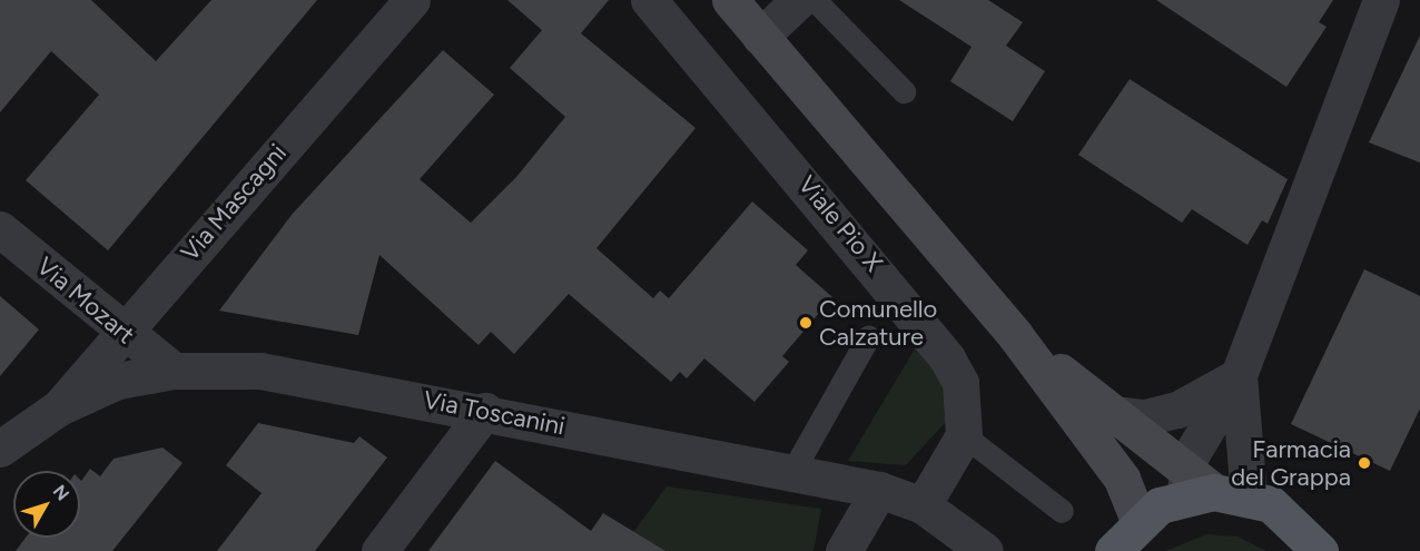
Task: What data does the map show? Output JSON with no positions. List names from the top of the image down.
{
  "streets": {
    "street": [
      "Via Mascagni",
      "Viale Pio X",
      "Via Mozart",
      "Via Toscanini"
    ]
  },
  "crossings": [
    ["Via Mascagni", "Via Mozart"],
    ["Via Mascagni", "Via Toscanini"],
    ["Via Mozart", "Via Toscanini"]
  ],
  "places": ["Comunello Calzature", "Farmacia del Grappa"],
  "north": "top right"
}
